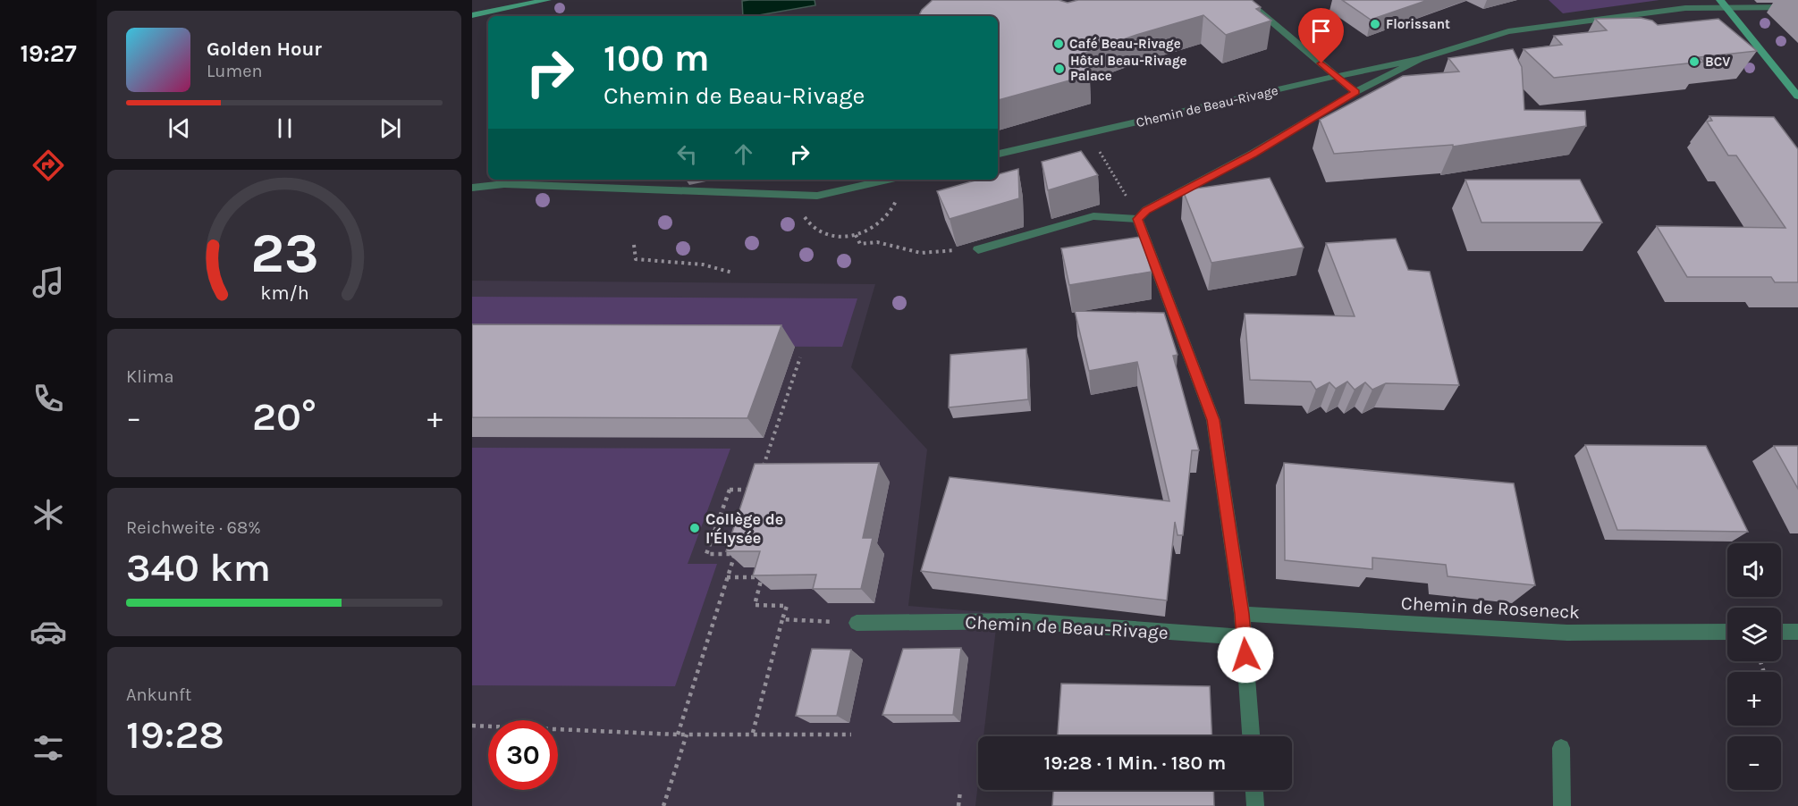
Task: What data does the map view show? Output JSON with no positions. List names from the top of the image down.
{
  "streets": {
    "street": ["Chemin de Beau-Rivage", "Chemin de Roseneck"]
  },
  "places": [
    "Florissant",
    "Café Beau-Rivage",
    "BCV",
    "Hôtel Beau-Rivage Palace",
    "Collège de l'Élysée"
  ],
  "page": {
    "tabs": "19:27",
    "turn": ["100 m", "Chemin de Beau-Rivage"],
    "song": ["Golden Hour", "Lumen"],
    "tile": [
      "Klima",
      ["Reichweite · 68%", "340 km"],
      ["Ankunft", "19:28"]
    ],
    "heat": ["−", "20°", "+"],
    "map_buttons": ["+", "−"],
    "limit": "30",
    "trip": "19:28 · 1 Min. · 180 m",
    "gauge": ["23", "km/h"]
  }
}
